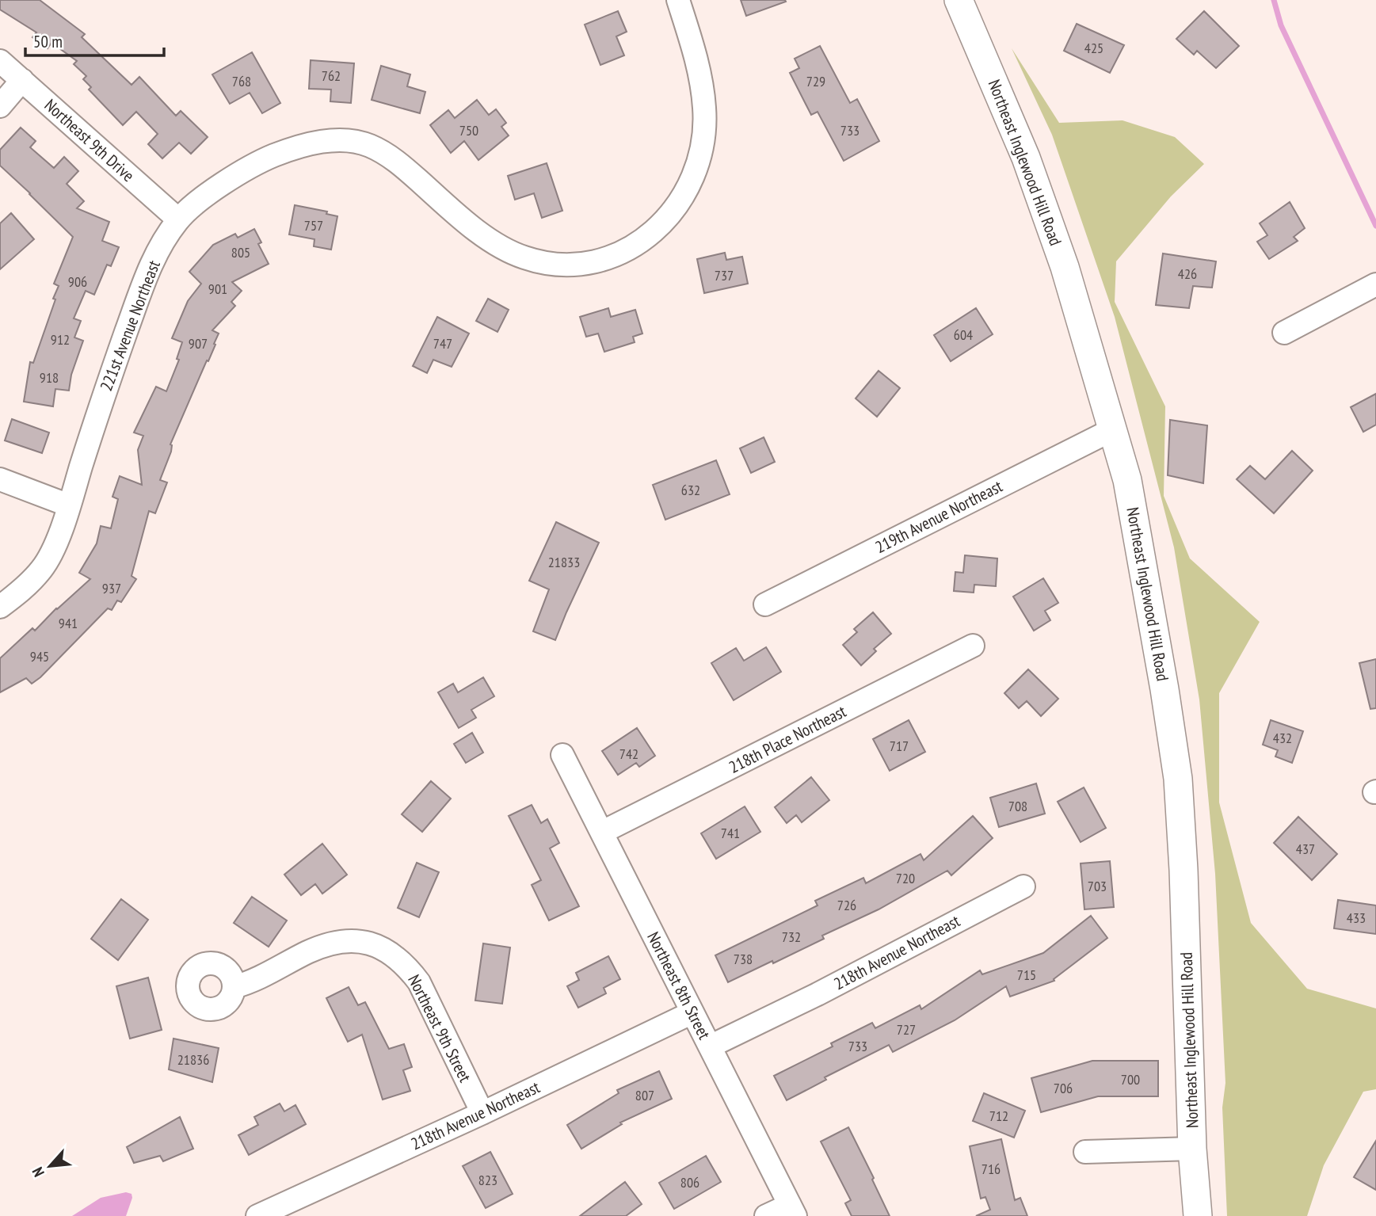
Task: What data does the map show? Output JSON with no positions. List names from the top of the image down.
{
  "streets": {
    "street": [
      "Northeast 9th Drive",
      "Northeast Inglewood Hill Road",
      "221st Avenue Northeast",
      "219th Avenue Northeast",
      "218th Place Northeast",
      "218th Avenue Northeast",
      "Northeast 8th Street",
      "Northeast 9th Street"
    ]
  },
  "crossings": [
    ["Northeast 9th Drive", "221st Avenue Northeast"],
    ["Northeast Inglewood Hill Road", "219th Avenue Northeast"],
    ["218th Place Northeast", "Northeast 8th Street"],
    ["218th Avenue Northeast", "Northeast 8th Street"],
    ["218th Avenue Northeast", "Northeast 9th Street"]
  ],
  "house_numbers": [
    "425",
    "762",
    "768",
    "729",
    "750",
    "733",
    "757",
    "805",
    "426",
    "737",
    "906",
    "901",
    "604",
    "912",
    "907",
    "747",
    "918",
    "632",
    "21833",
    "937",
    "941",
    "945",
    "432",
    "717",
    "742",
    "708",
    "741",
    "437",
    "720",
    "703",
    "726",
    "433",
    "732",
    "738",
    "715",
    "727",
    "733",
    "21836",
    "700",
    "706",
    "807",
    "712",
    "716",
    "823",
    "806"
  ],
  "scale_bar": "50 m",
  "north": "bottom left"
}
